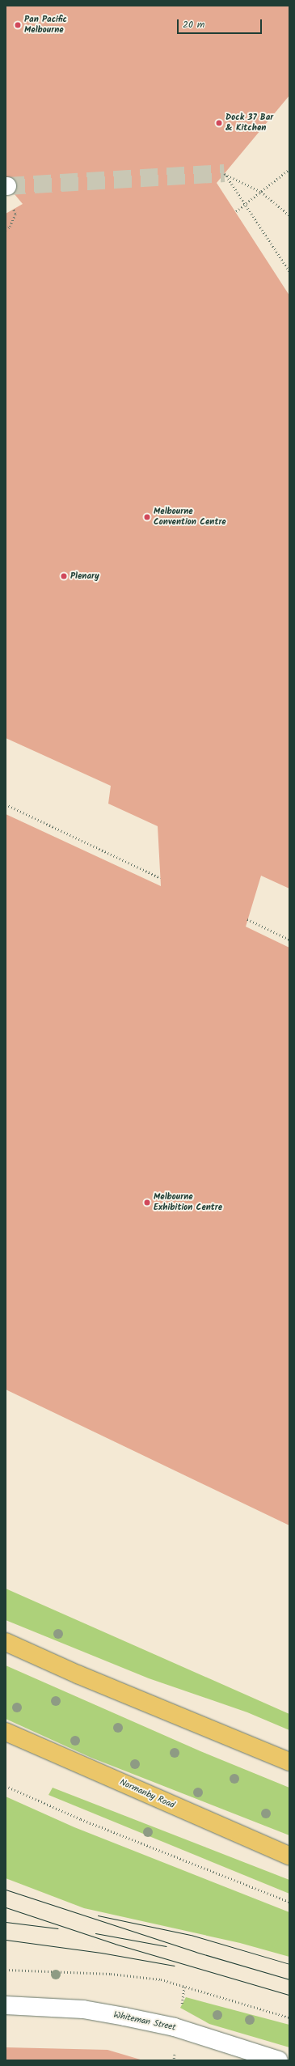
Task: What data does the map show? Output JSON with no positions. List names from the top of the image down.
{
  "streets": {
    "main road": ["Normanby Road"],
    "street": ["Whiteman Street"]
  },
  "places": [
    "Pan Pacific Melbourne",
    "Dock 37 Bar & Kitchen",
    "Melbourne Convention Centre",
    "Plenary",
    "Melbourne Exhibition Centre"
  ],
  "scale_bar": "20 m"
}
